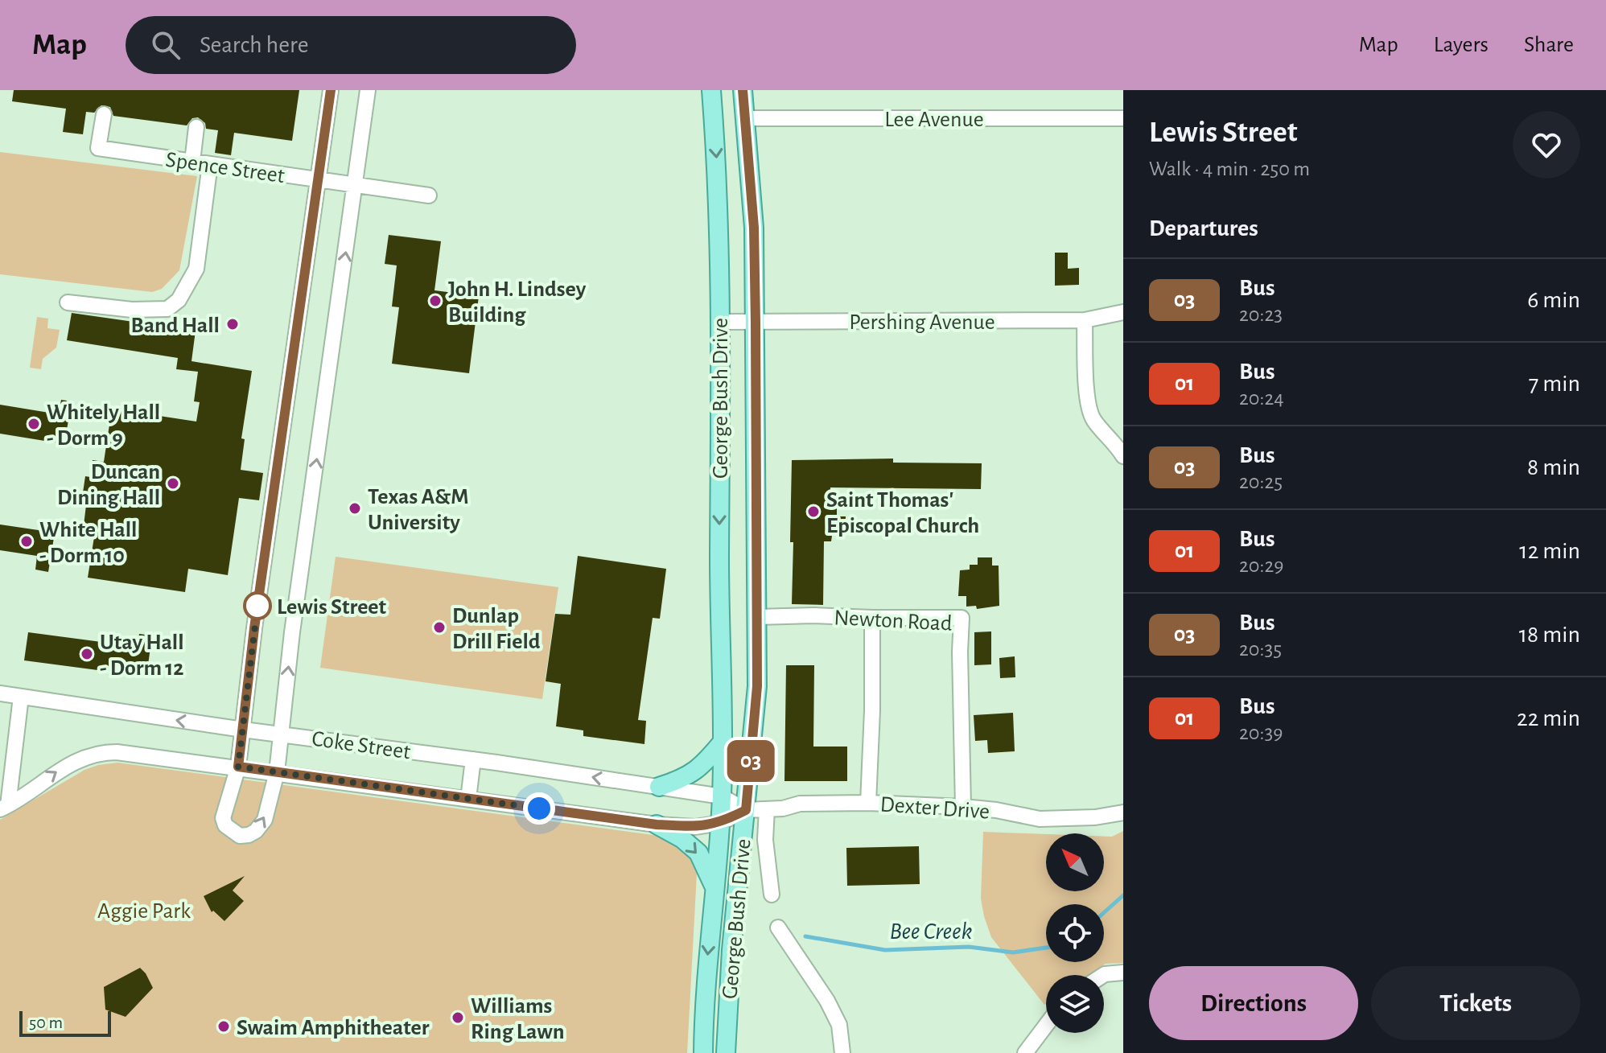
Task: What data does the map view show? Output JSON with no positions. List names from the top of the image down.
{
  "streets": {
    "main road": ["George Bush Drive"],
    "street": [
      "Lee Avenue",
      "Spence Street",
      "Pershing Avenue",
      "Newton Road",
      "Coke Street",
      "Dexter Drive"
    ]
  },
  "crossings": [
    ["Lee Avenue", "George Bush Drive"],
    ["Pershing Avenue", "George Bush Drive"],
    ["George Bush Drive", "Newton Road"],
    ["George Bush Drive", "Coke Street"],
    ["George Bush Drive", "Dexter Drive"],
    ["Newton Road", "Dexter Drive"]
  ],
  "water": ["Bee Creek"],
  "parks": ["Aggie Park"],
  "places": [
    "John H. Lindsey Building",
    "Band Hall",
    "Whitely Hall - Dorm 9",
    "Duncan Dining Hall",
    "Texas A&M University",
    "Saint Thomas' Episcopal Church",
    "White Hall - Dorm 10",
    "Lewis Street",
    "Dunlap Drill Field",
    "Utay Hall - Dorm 12",
    "Williams Ring Lawn",
    "Swaim Amphitheater"
  ],
  "lines": ["bus line 03"],
  "scale_bar": "50 m",
  "north": "top left",
  "page": {
    "header": "Map",
    "search": "Search here",
    "nav": ["Map", "Layers", "Share"],
    "on_map": "03",
    "heading": [
      ["Lewis Street", "Walk · 4 min · 250 m"],
      "Departures"
    ],
    "list": [
      {
        "mark": "03",
        "name": "Bus",
        "note": "20:23",
        "value": "6 min"
      },
      {
        "mark": "01",
        "name": "Bus",
        "note": "20:24",
        "value": "7 min"
      },
      {
        "mark": "03",
        "name": "Bus",
        "note": "20:25",
        "value": "8 min"
      },
      {
        "mark": "01",
        "name": "Bus",
        "note": "20:29",
        "value": "12 min"
      },
      {
        "mark": "03",
        "name": "Bus",
        "note": "20:35",
        "value": "18 min"
      },
      {
        "mark": "01",
        "name": "Bus",
        "note": "20:39",
        "value": "22 min"
      }
    ],
    "buttons": ["Directions", "Tickets"],
    "scale": "50 m"
  }
}
